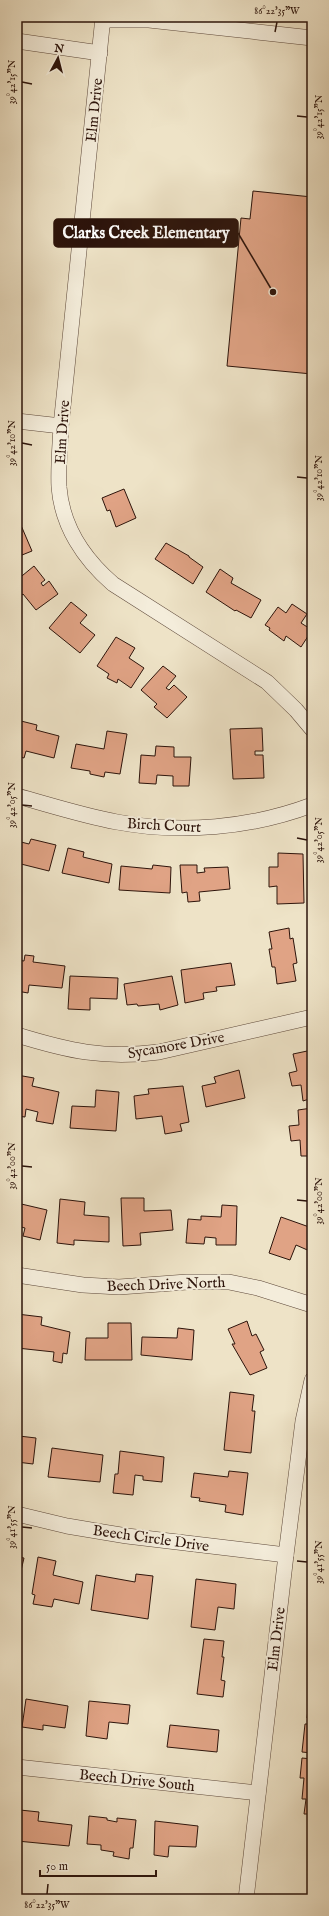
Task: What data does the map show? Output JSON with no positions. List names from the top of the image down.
{
  "streets": {
    "street": [
      "Elm Drive",
      "Birch Court",
      "Sycamore Drive",
      "Beech Drive North",
      "Beech Circle Drive",
      "Beech Drive South"
    ]
  },
  "crossings": [
    ["Elm Drive", "Beech Circle Drive"],
    ["Elm Drive", "Beech Drive South"]
  ],
  "places": ["Clarks Creek Elementary"],
  "scale_bar": "50 m",
  "north": "top",
  "coordinates": [
    "86°22'35\"W",
    "39°42'15\"N",
    "39°42'10\"N",
    "39°42'05\"N",
    "39°42'00\"N",
    "39°41'55\"N"
  ]
}
